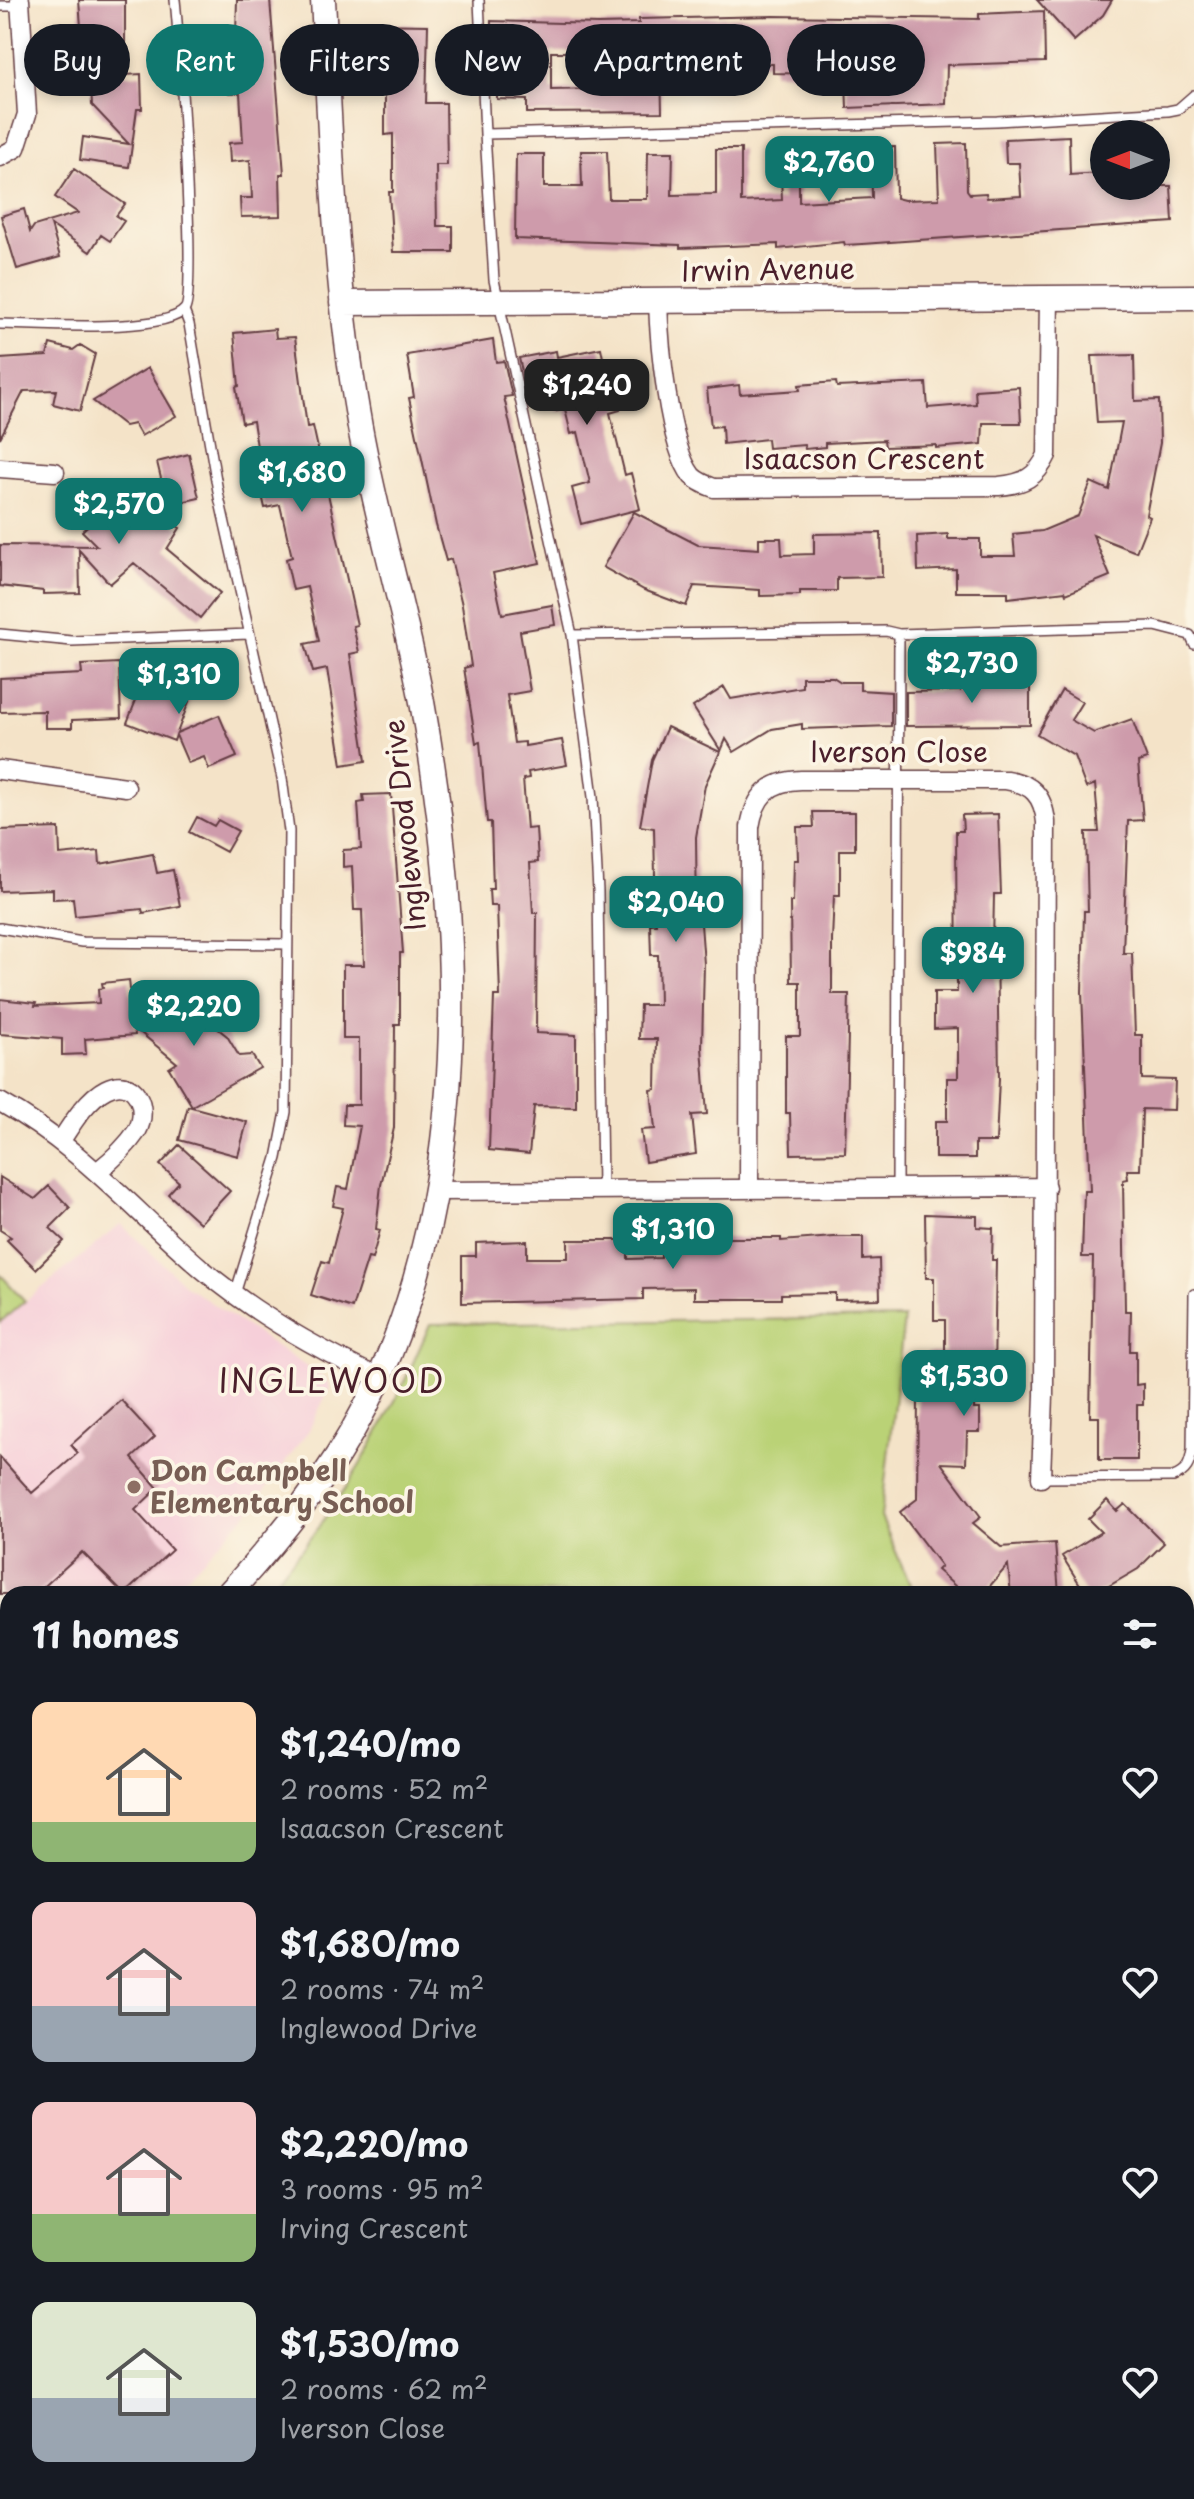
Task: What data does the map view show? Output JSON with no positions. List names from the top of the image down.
{
  "streets": {
    "street": [
      "Irwin Avenue",
      "Isaacson Crescent",
      "Iverson Close",
      "Inglewood Drive"
    ]
  },
  "crossings": [
    ["Irwin Avenue", "Isaacson Crescent"],
    ["Irwin Avenue", "Inglewood Drive"]
  ],
  "districts": ["INGLEWOOD"],
  "places": ["Don Campbell Elementary School"],
  "north": "left",
  "page": {
    "chip": [
      "Buy",
      "Rent",
      "Filters",
      "New",
      "Apartment",
      "House"
    ],
    "price": [
      "$2,760",
      "$1,240",
      "$1,680",
      "$2,570",
      "$2,730",
      "$1,310",
      "$2,040",
      "$984",
      "$2,220",
      "$1,310",
      "$1,530"
    ],
    "heading": "11 homes",
    "list": [
      {
        "name": "$1,240/mo",
        "note": "2 rooms · 52 m² · Isaacson Crescent"
      },
      {
        "name": "$1,680/mo",
        "note": "2 rooms · 74 m² · Inglewood Drive"
      },
      {
        "name": "$2,220/mo",
        "note": "3 rooms · 95 m² · Irving Crescent"
      },
      {
        "name": "$1,530/mo",
        "note": "2 rooms · 62 m² · Iverson Close"
      }
    ]
  }
}
